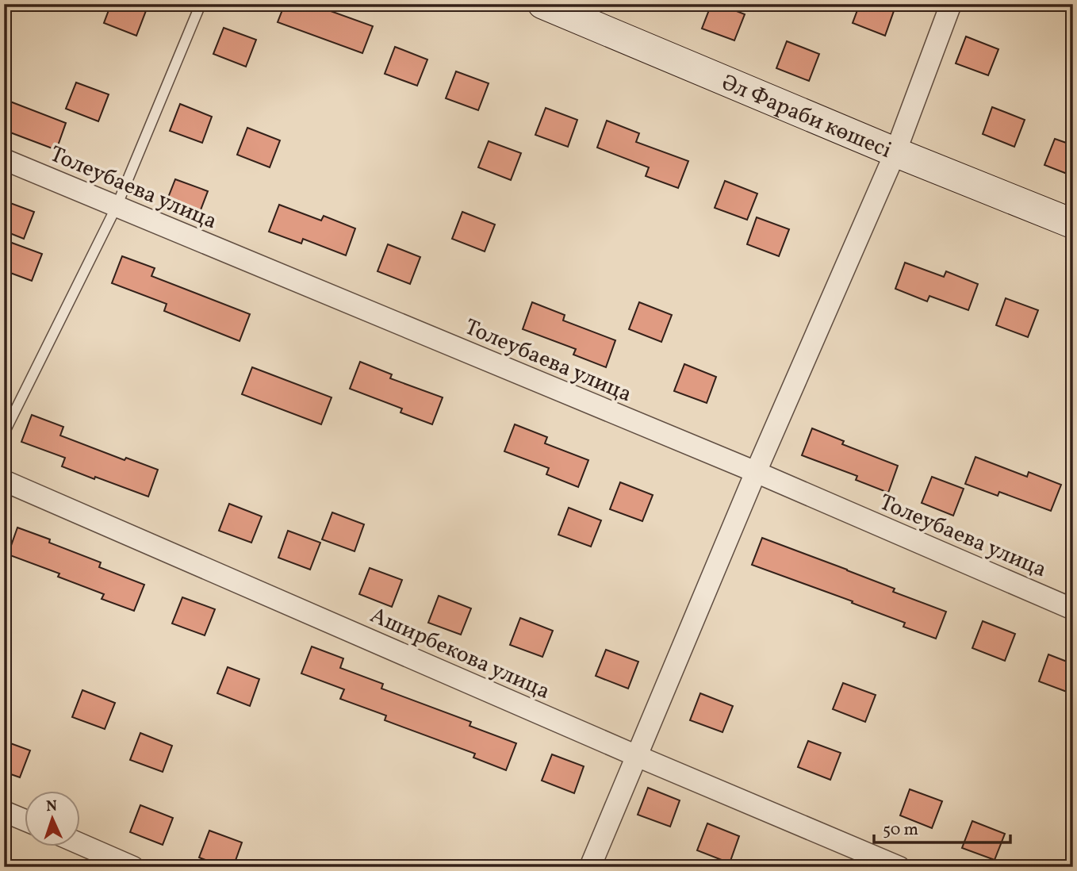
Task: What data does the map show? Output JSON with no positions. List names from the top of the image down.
{
  "streets": {
    "street": ["Әл Фараби көшесі", "Толеубаева улица", "Аширбекова улица"]
  },
  "scale_bar": "50 m",
  "north": "top"
}
